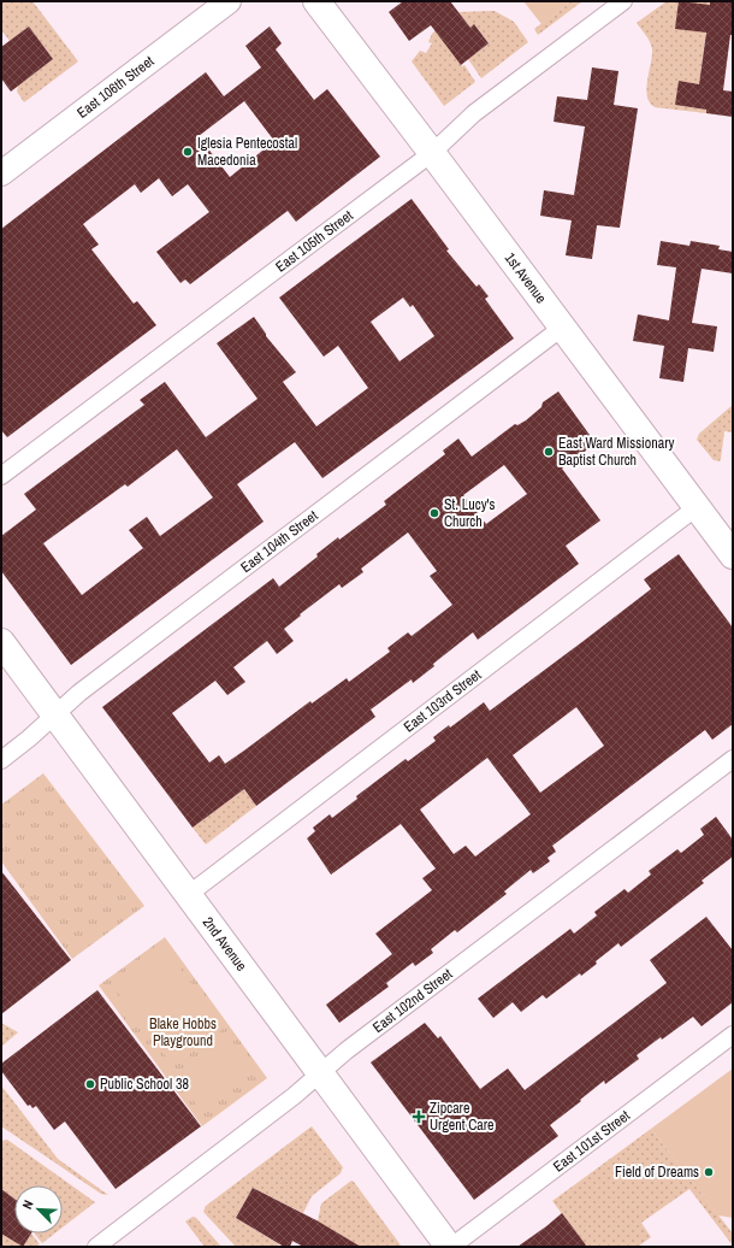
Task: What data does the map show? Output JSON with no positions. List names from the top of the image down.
{
  "streets": {
    "main road": ["East 106th Street", "1st Avenue", "2nd Avenue"],
    "street": [
      "East 105th Street",
      "East 104th Street",
      "East 103rd Street",
      "East 102nd Street",
      "East 101st Street"
    ]
  },
  "crossings": [
    ["East 105th Street", "1st Avenue"],
    ["1st Avenue", "East 104th Street"],
    ["1st Avenue", "East 103rd Street"],
    ["East 104th Street", "2nd Avenue"],
    ["East 103rd Street", "2nd Avenue"],
    ["2nd Avenue", "East 102nd Street"],
    ["2nd Avenue", "East 101st Street"]
  ],
  "parks": ["Blake Hobbs Playground"],
  "places": {
    "other": [
      "Iglesia Pentecostal Macedonia",
      "East Ward Missionary Baptist Church",
      "St. Lucy's Church",
      "Public School 38",
      "Field of Dreams"
    ],
    "health": ["Zipcare Urgent Care"]
  },
  "north": "top left"
}
